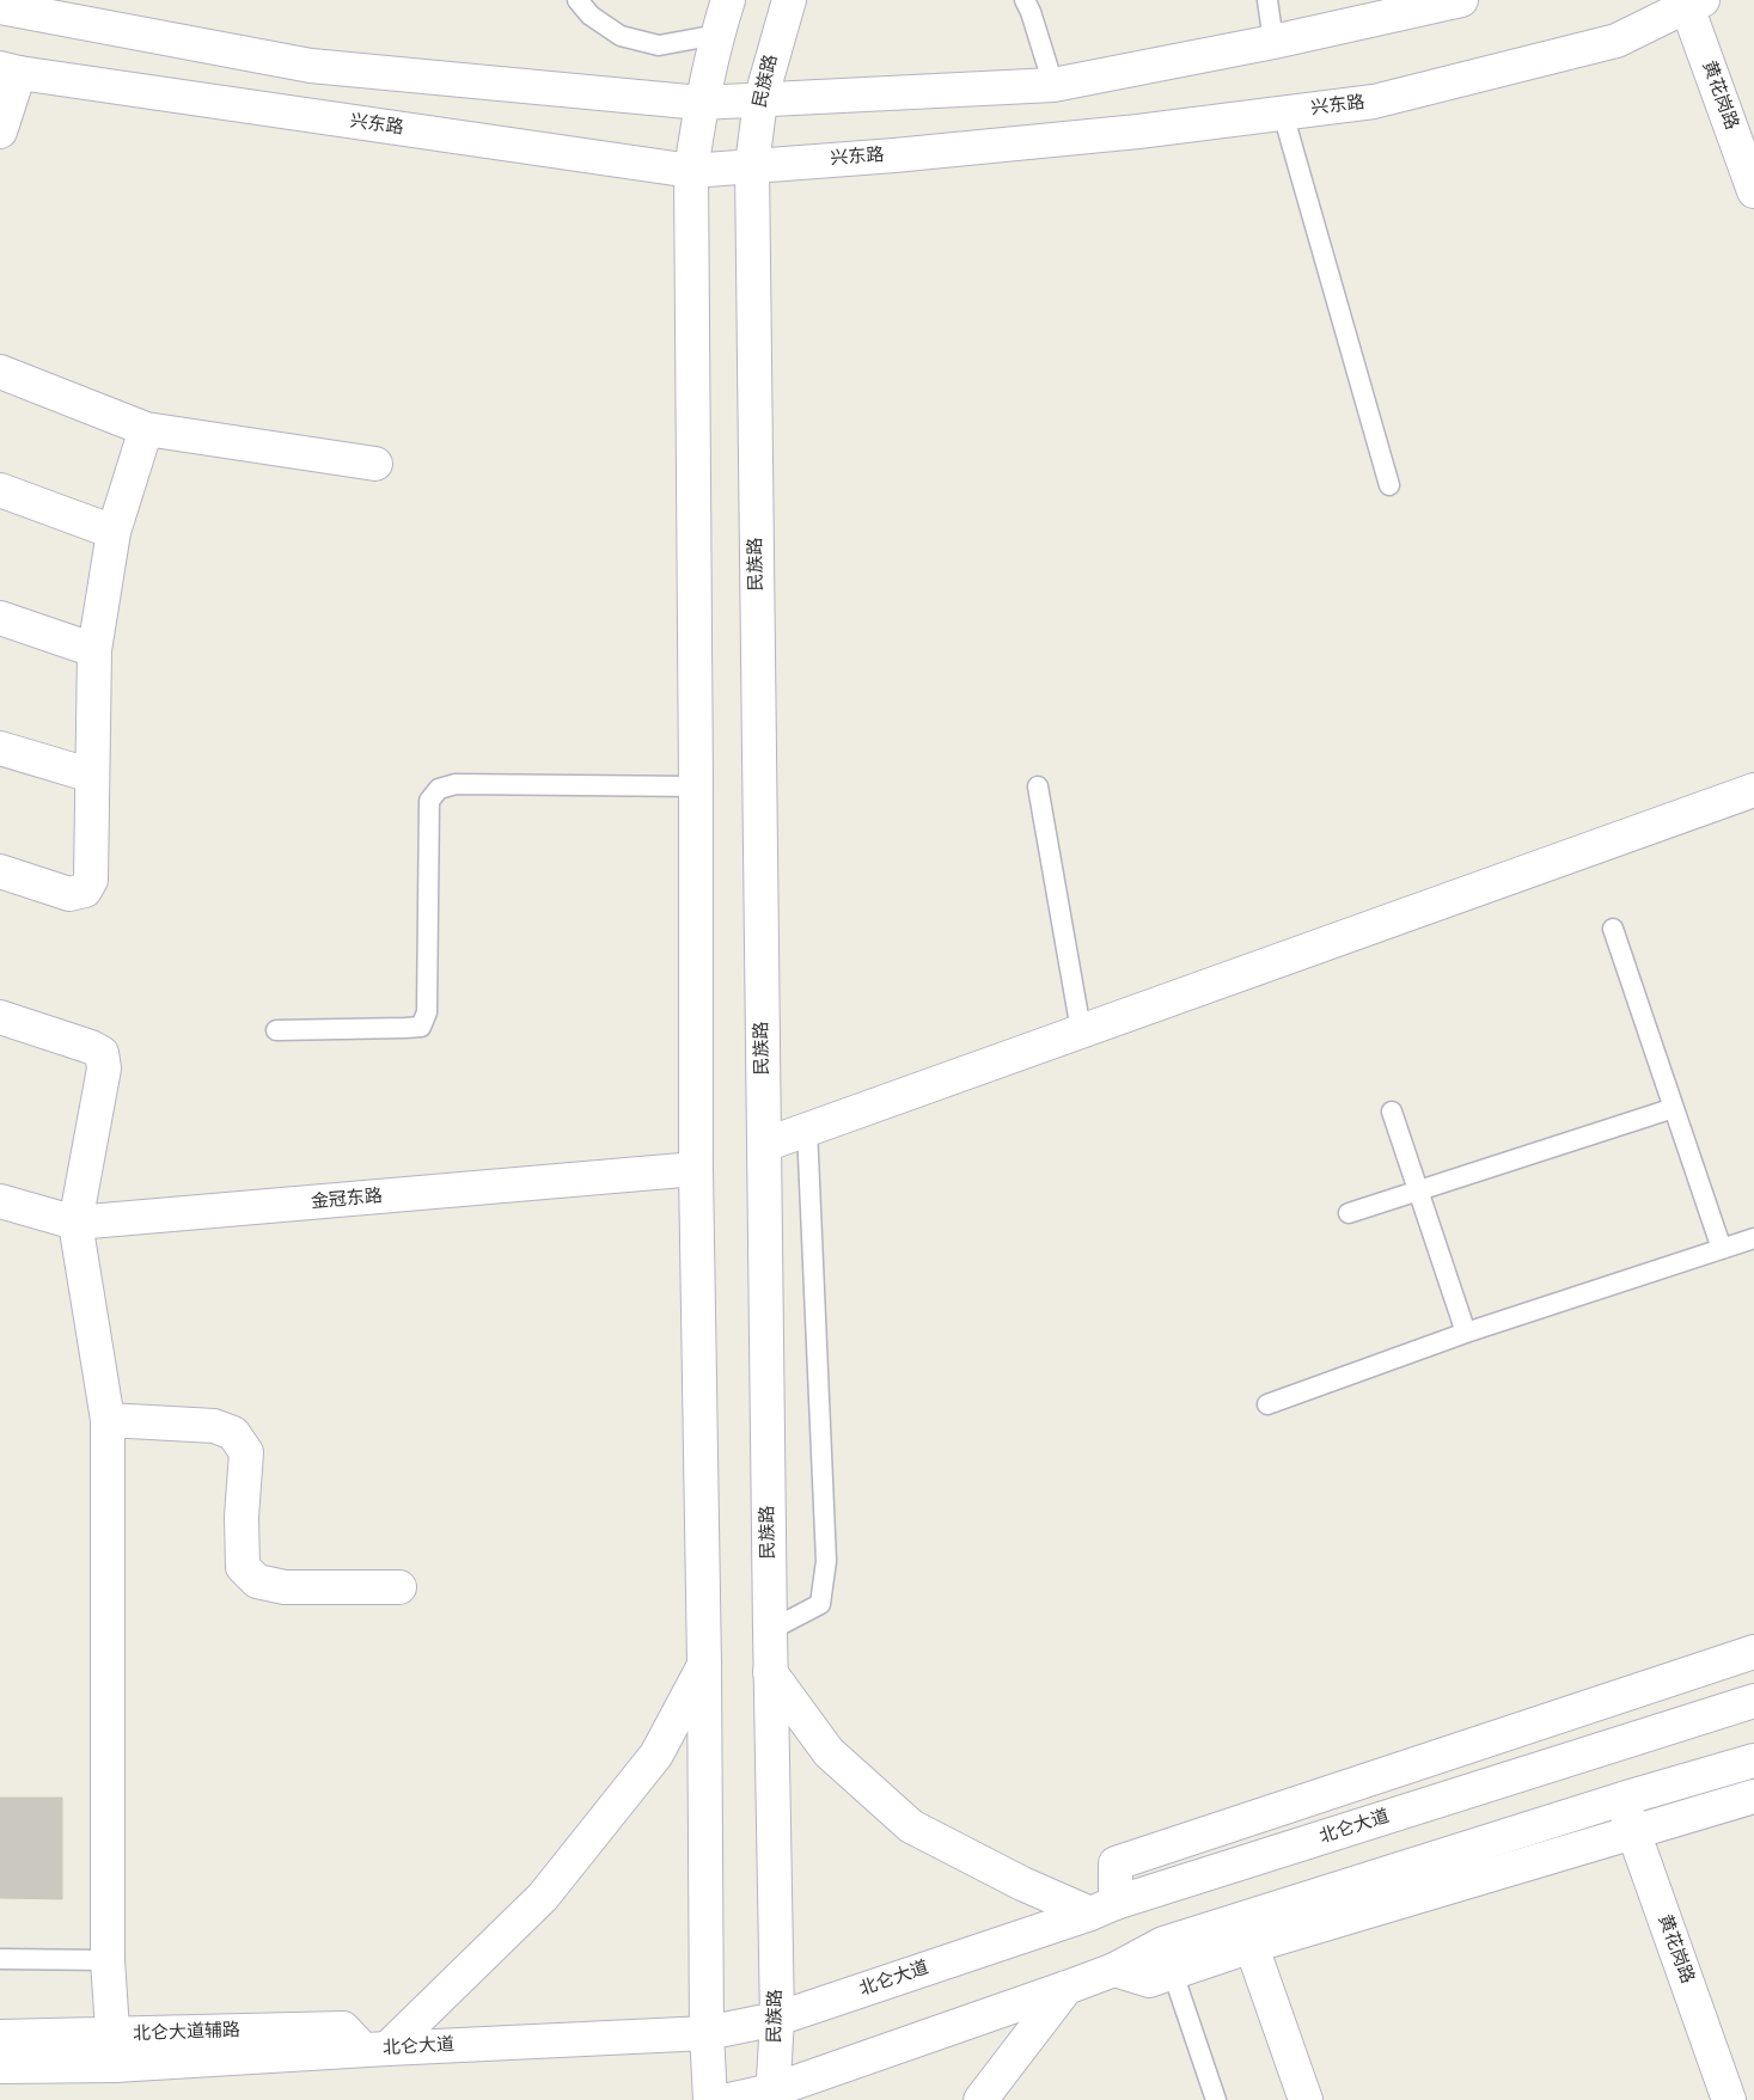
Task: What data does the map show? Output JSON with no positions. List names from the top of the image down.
{
  "streets": {
    "main road": [
      "民族路",
      "黄花岗路",
      "兴东路",
      "金冠东路",
      "北仑大道",
      "北仑大道辅路"
    ]
  },
  "crossings": [
    ["民族路", "兴东路"],
    ["民族路", "北仑大道"],
    ["黄花岗路", "兴东路"],
    ["北仑大道", "北仑大道辅路"]
  ]
}
